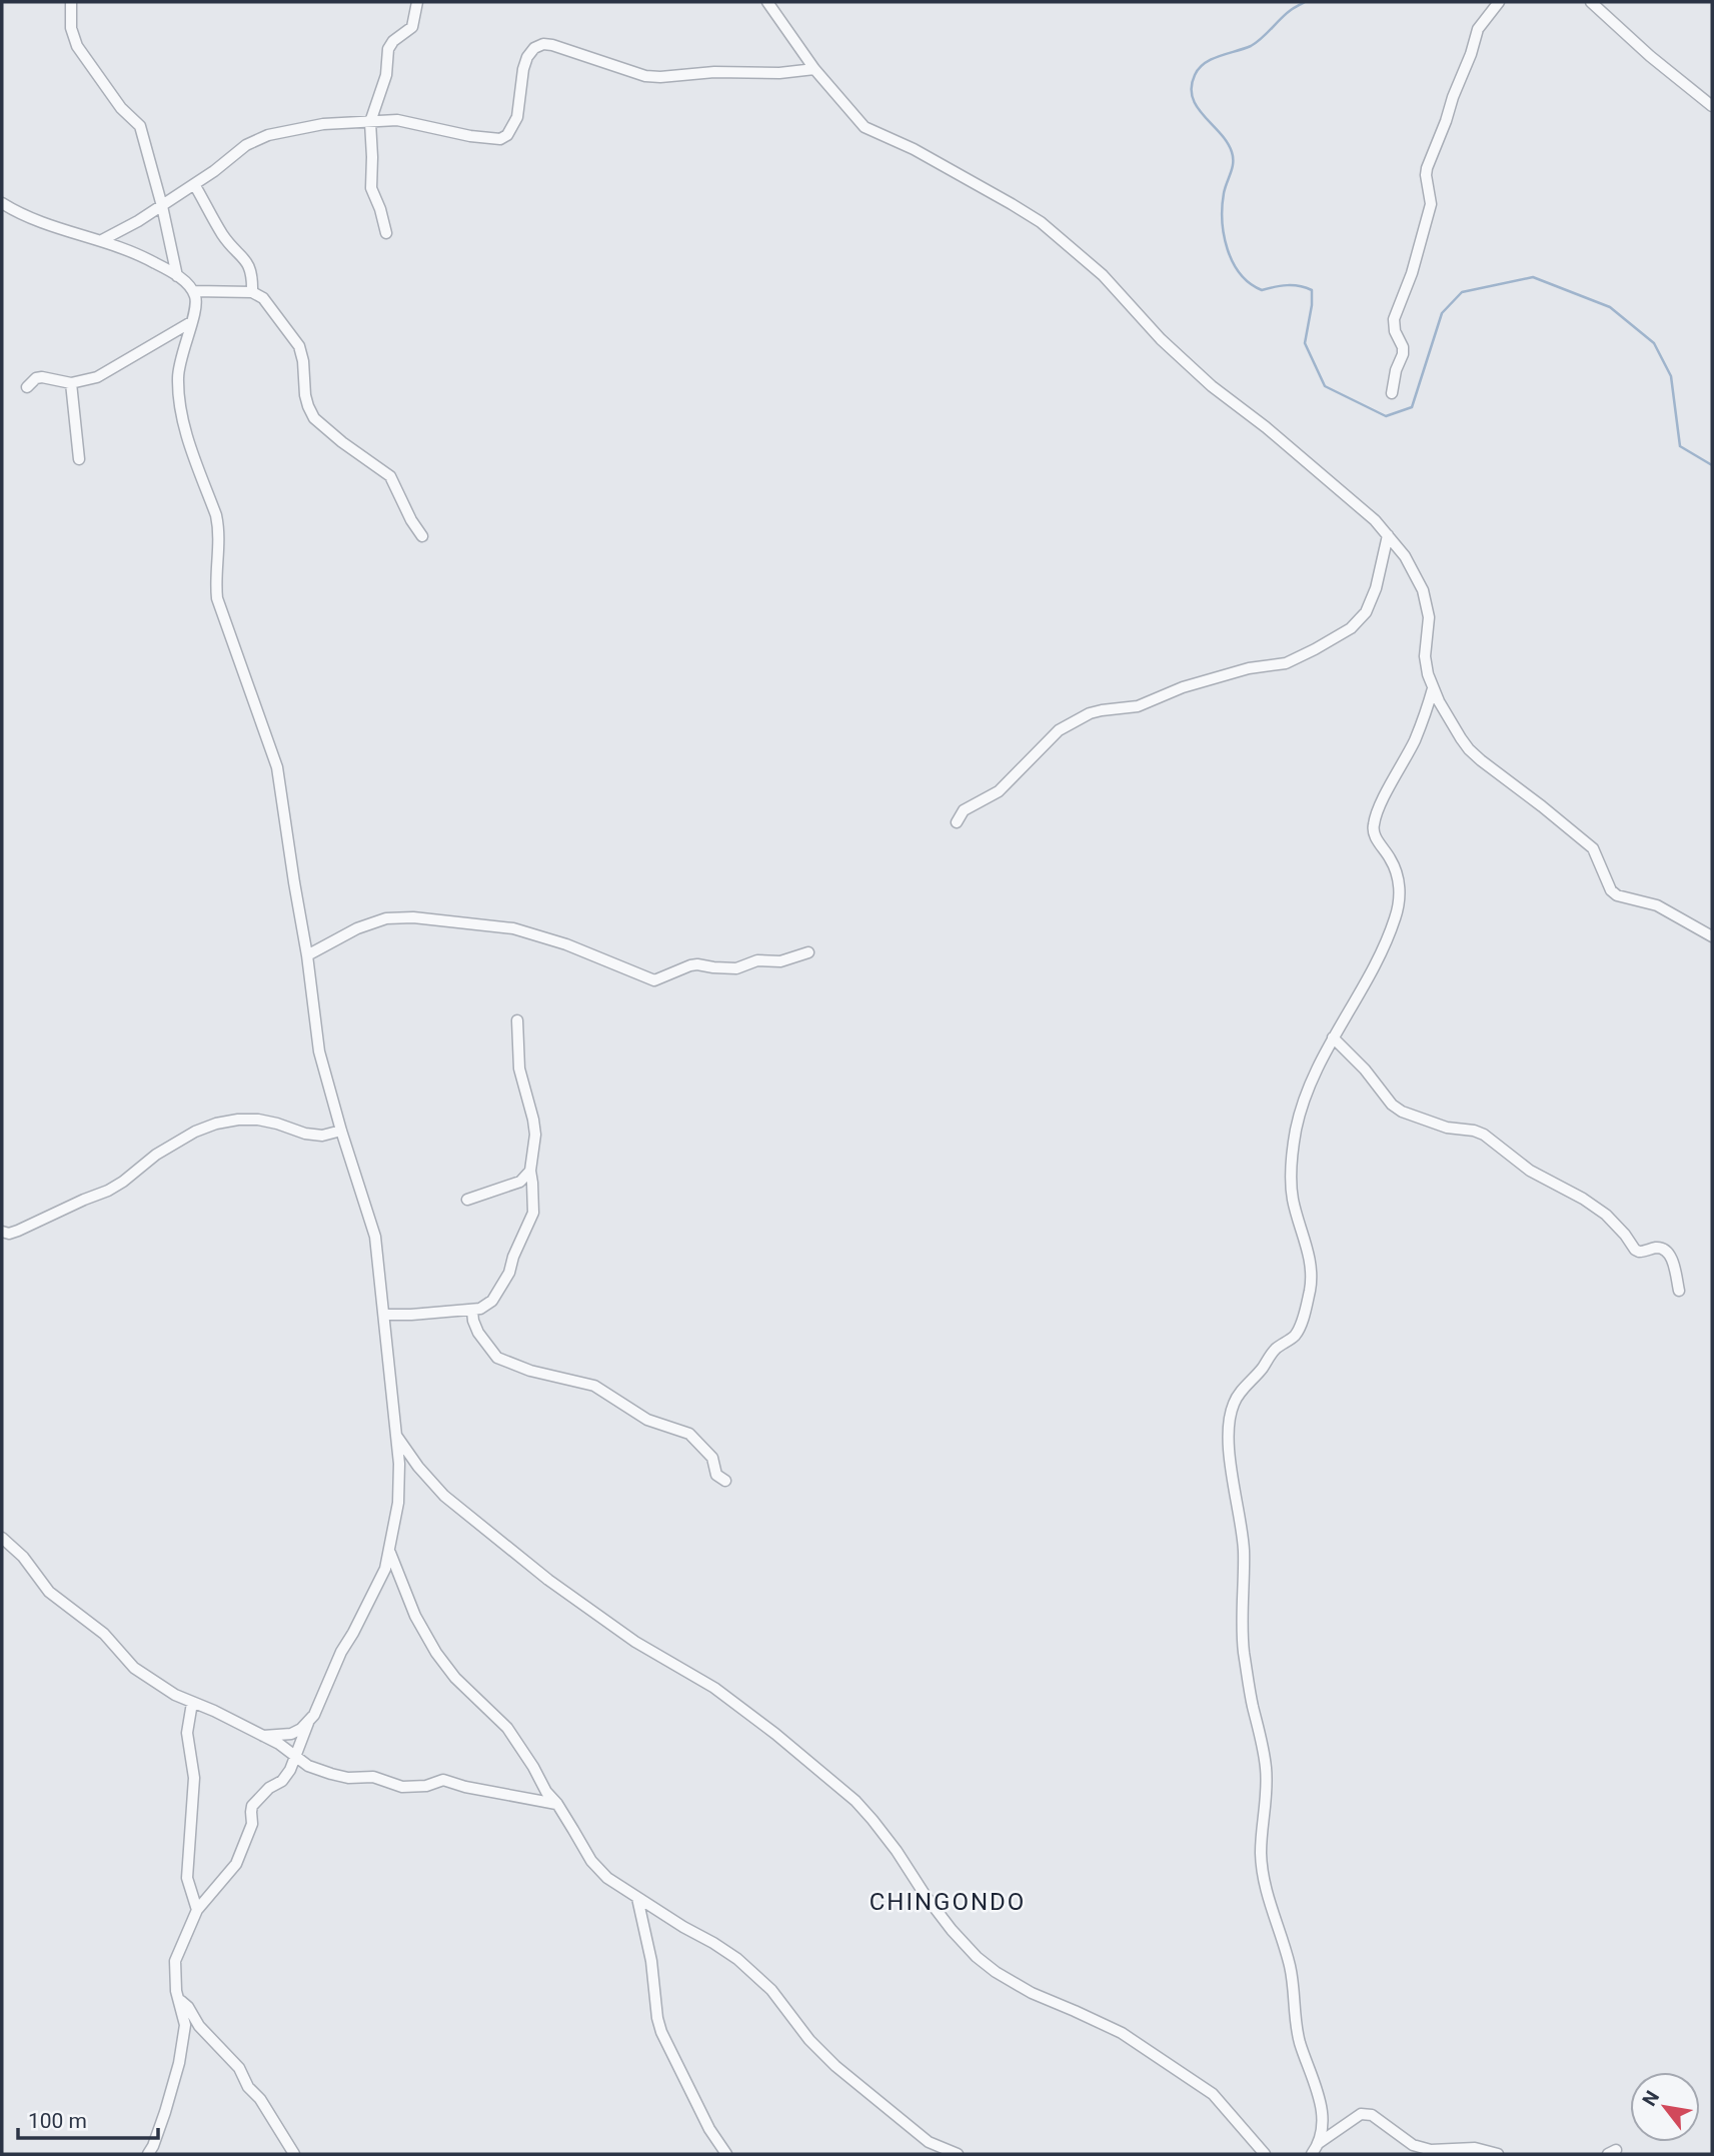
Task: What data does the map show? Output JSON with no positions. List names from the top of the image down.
{
  "districts": ["CHINGONDO"],
  "scale_bar": "100 m",
  "north": "top left"
}
